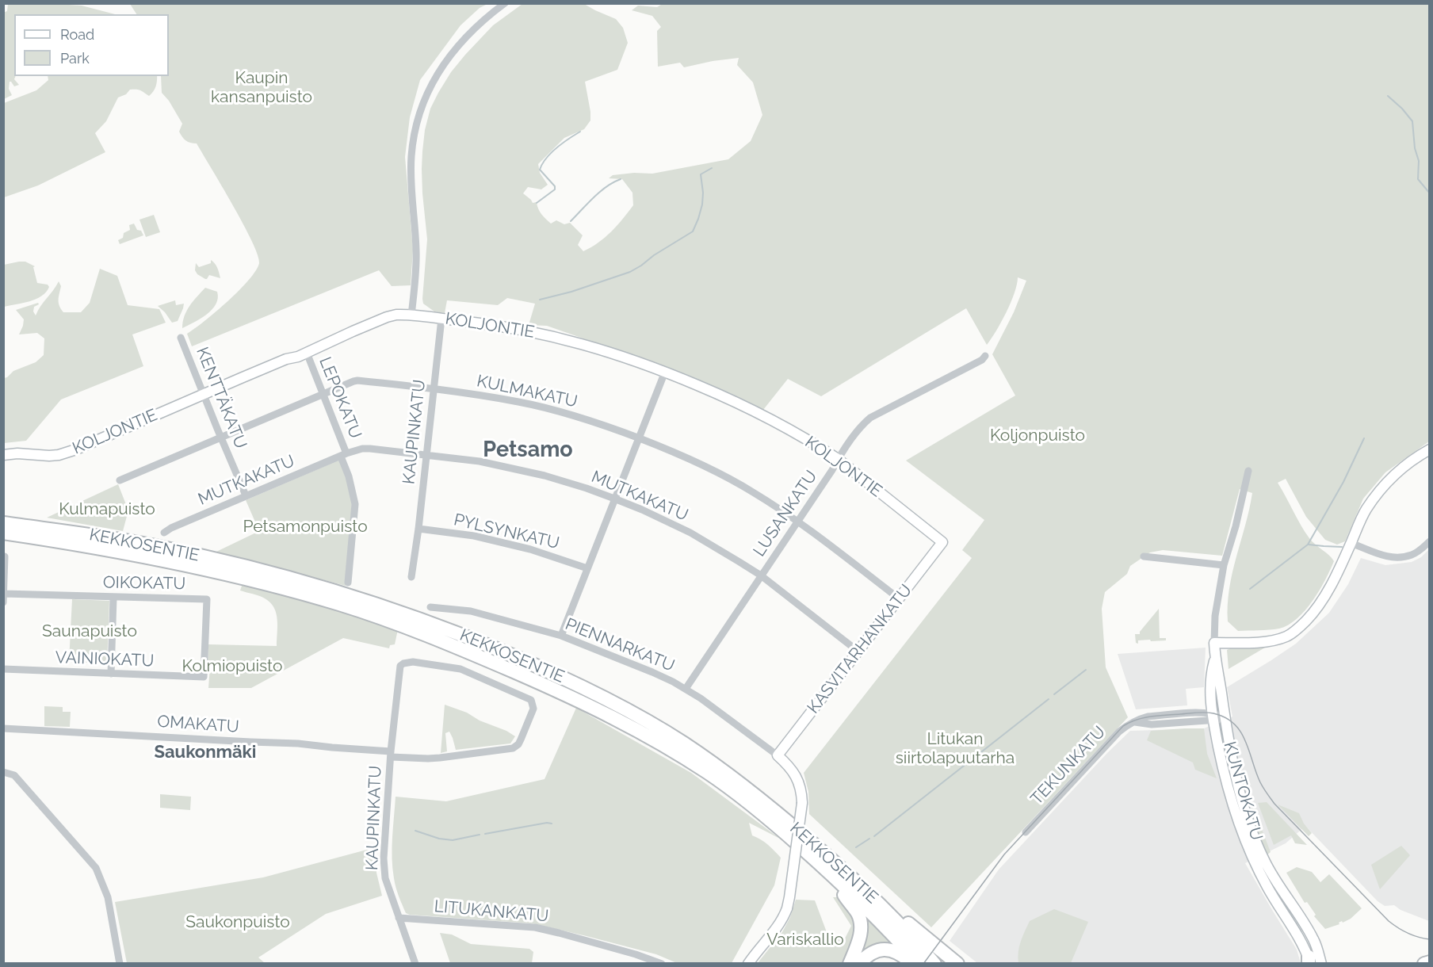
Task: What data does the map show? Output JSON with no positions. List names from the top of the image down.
{
  "streets": {
    "highway": ["KEKKOSENTIE"],
    "street": [
      "KOLJONTIE",
      "KULMAKATU",
      "KENTTÄKATU",
      "LEPOKATU",
      "KAUPINKATU",
      "MUTKAKATU",
      "LUSANKATU",
      "PYLSYNKATU",
      "OIKOKATU",
      "PIENNARKATU",
      "KASVITARHANKATU",
      "VAINIOKATU",
      "OMAKATU",
      "TEKUNKATU",
      "KUNTOKATU",
      "LITUKANKATU"
    ]
  },
  "crossings": [
    ["KOLJONTIE", "KENTTÄKATU"],
    ["KOLJONTIE", "LEPOKATU"],
    ["KOLJONTIE", "KAUPINKATU"],
    ["KOLJONTIE", "LUSANKATU"],
    ["KOLJONTIE", "KASVITARHANKATU"],
    ["KULMAKATU", "KENTTÄKATU"],
    ["KULMAKATU", "LEPOKATU"],
    ["KULMAKATU", "KAUPINKATU"],
    ["KULMAKATU", "LUSANKATU"],
    ["KULMAKATU", "KASVITARHANKATU"],
    ["KENTTÄKATU", "MUTKAKATU"],
    ["LEPOKATU", "MUTKAKATU"],
    ["KAUPINKATU", "MUTKAKATU"],
    ["KAUPINKATU", "PYLSYNKATU"],
    ["KAUPINKATU", "OMAKATU"],
    ["KAUPINKATU", "LITUKANKATU"],
    ["MUTKAKATU", "LUSANKATU"],
    ["MUTKAKATU", "KASVITARHANKATU"],
    ["LUSANKATU", "PIENNARKATU"],
    ["OIKOKATU", "VAINIOKATU"],
    ["PIENNARKATU", "KASVITARHANKATU"],
    ["TEKUNKATU", "KUNTOKATU"]
  ],
  "districts": ["Petsamo", "Saukonmäki"],
  "parks": [
    "Kaupin kansanpuisto",
    "Koljonpuisto",
    "Kulmapuisto",
    "Petsamonpuisto",
    "Saunapuisto",
    "Kolmiopuisto",
    "Litukan siirtolapuutarha",
    "Saukonpuisto",
    "Variskallio"
  ],
  "legend": ["Road", "Park"]
}
